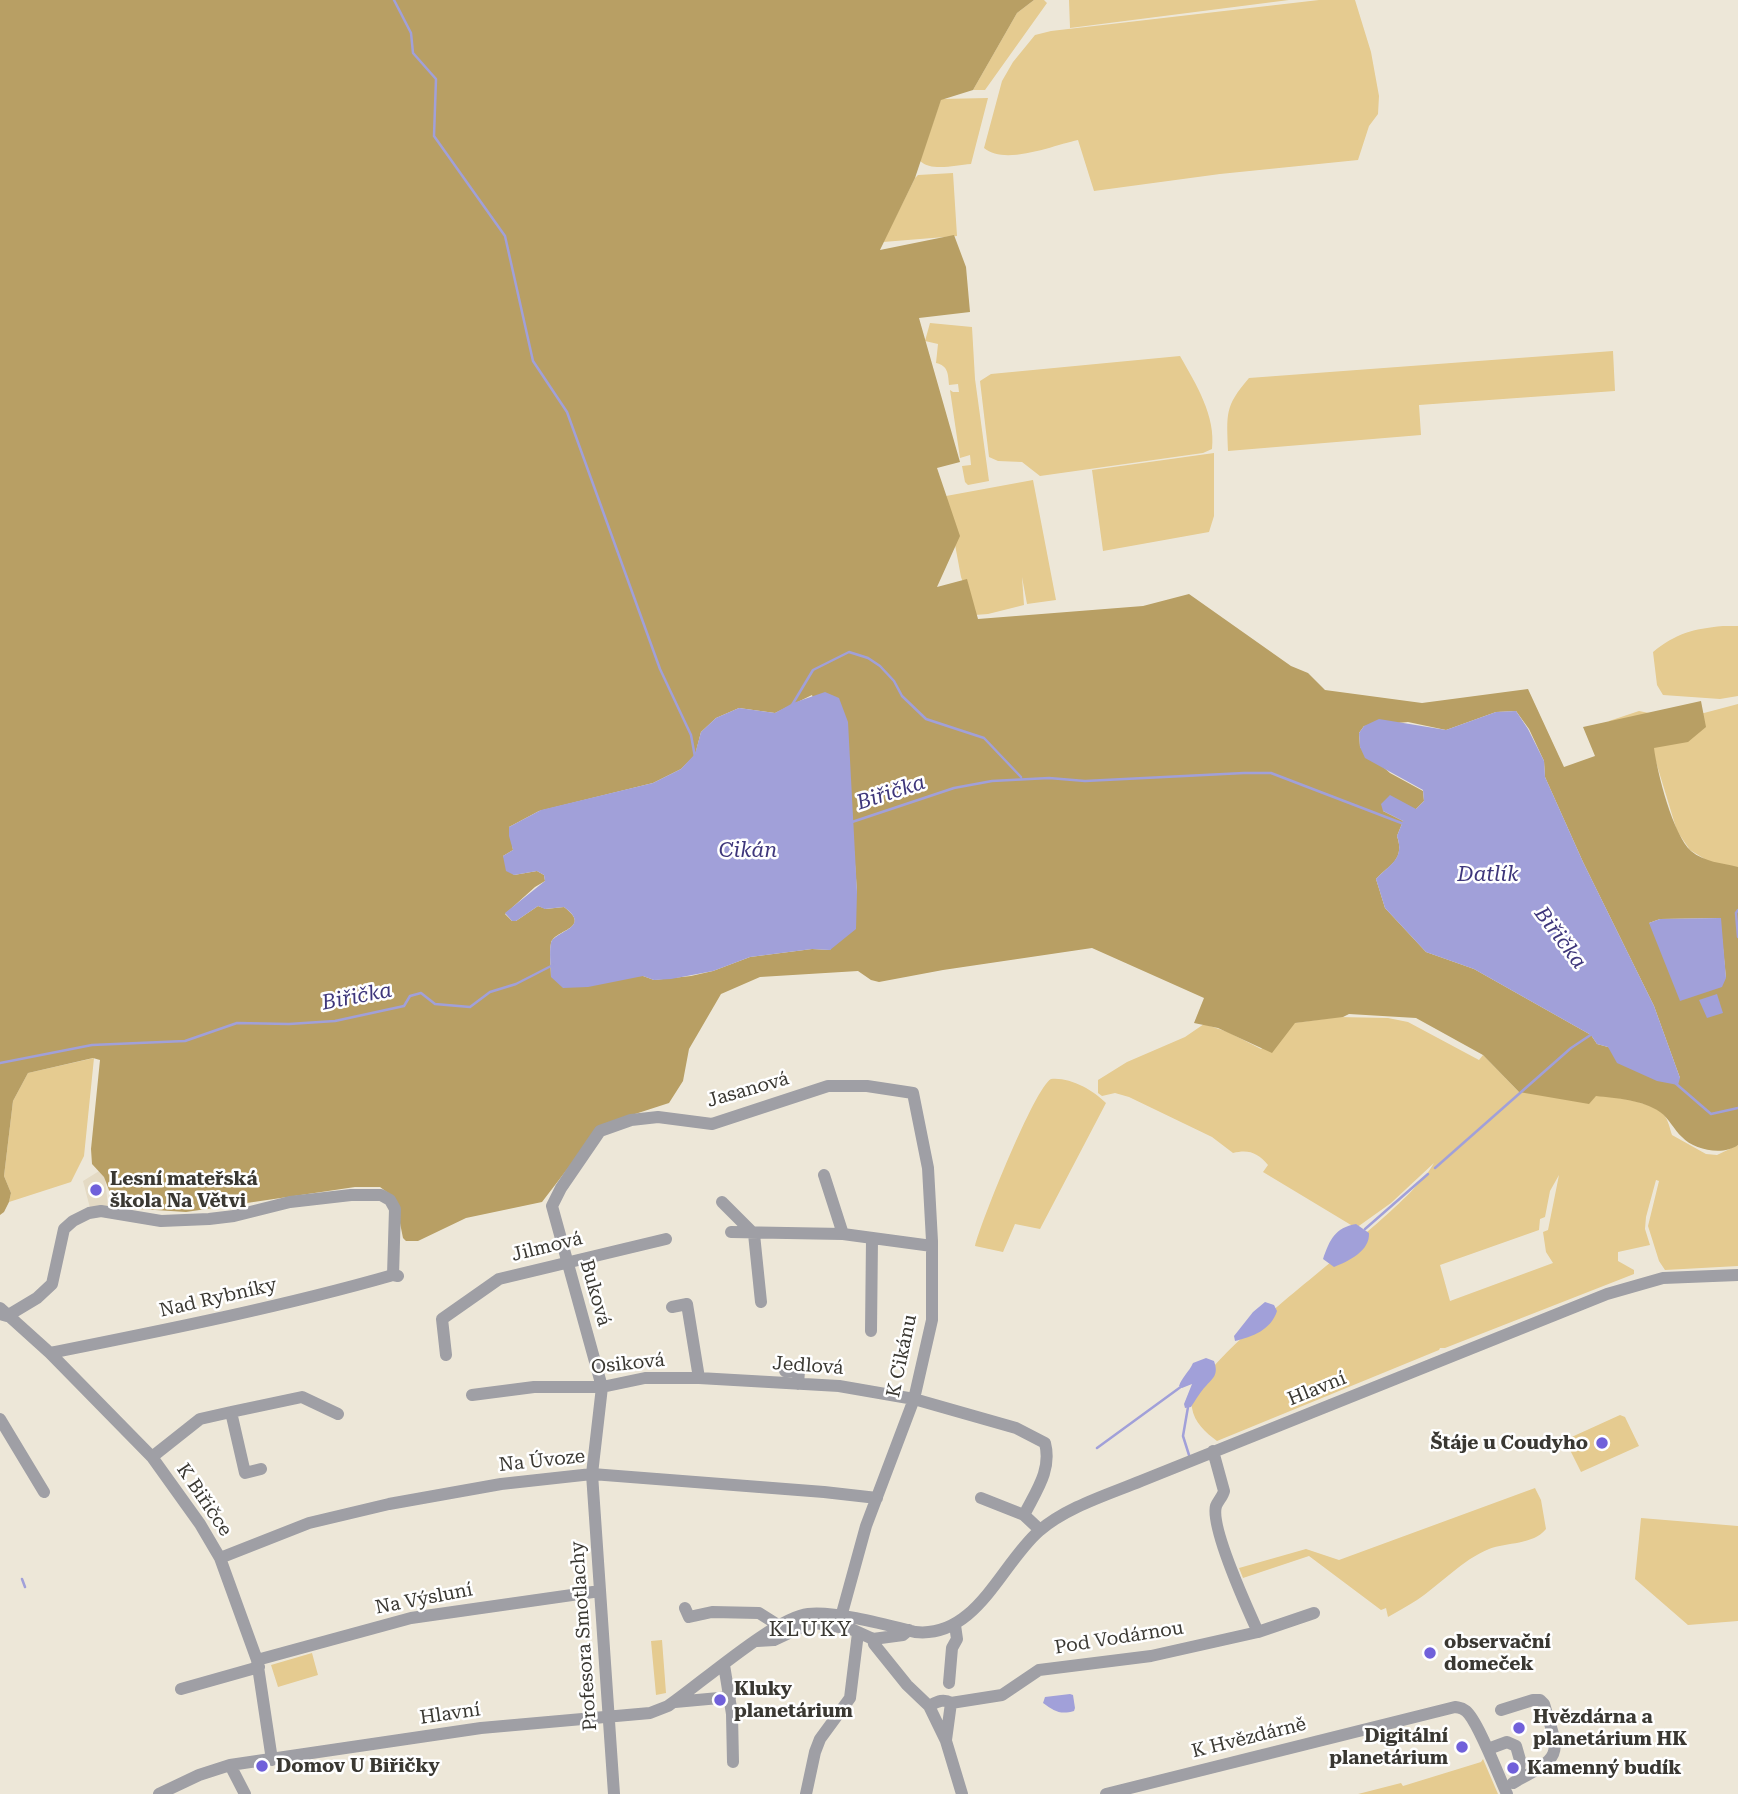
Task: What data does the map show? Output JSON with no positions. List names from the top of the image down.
{
  "streets": {
    "street": [
      "Jasanová",
      "Jilmová",
      "Buková",
      "Nad Rybníky",
      "K Cikánu",
      "Osiková",
      "Jedlová",
      "Hlavní",
      "Na Úvoze",
      "K Biřičce",
      "Na Výsluní",
      "Profesora Smotlachy",
      "Pod Vodárnou",
      "K Hvězdárně"
    ]
  },
  "crossings": [
    ["Jasanová", "Buková"],
    ["Jasanová", "K Cikánu"],
    ["Jilmová", "Buková"],
    ["Buková", "Osiková"],
    ["Buková", "Na Úvoze"],
    ["Buková", "Profesora Smotlachy"],
    ["Nad Rybníky", "K Biřičce"],
    ["K Cikánu", "Jedlová"],
    ["K Cikánu", "Hlavní"],
    ["K Cikánu", "Na Úvoze"],
    ["Osiková", "Jedlová"],
    ["Hlavní", "K Biřičce"],
    ["Hlavní", "Profesora Smotlachy"],
    ["Na Úvoze", "K Biřičce"],
    ["Na Úvoze", "Profesora Smotlachy"],
    ["K Biřičce", "Na Výsluní"],
    ["Na Výsluní", "Profesora Smotlachy"]
  ],
  "districts": ["KLUKY"],
  "water": ["Biřička", "Cikán", "Datlík"],
  "places": [
    "Lesní mateřská škola Na Větvi",
    "Štáje u Coudyho",
    "observační domeček",
    "Kluky planetárium",
    "Hvězdárna a planetárium HK",
    "Digitální planetárium",
    "Domov U Biřičky",
    "Kamenný budík"
  ]
}
